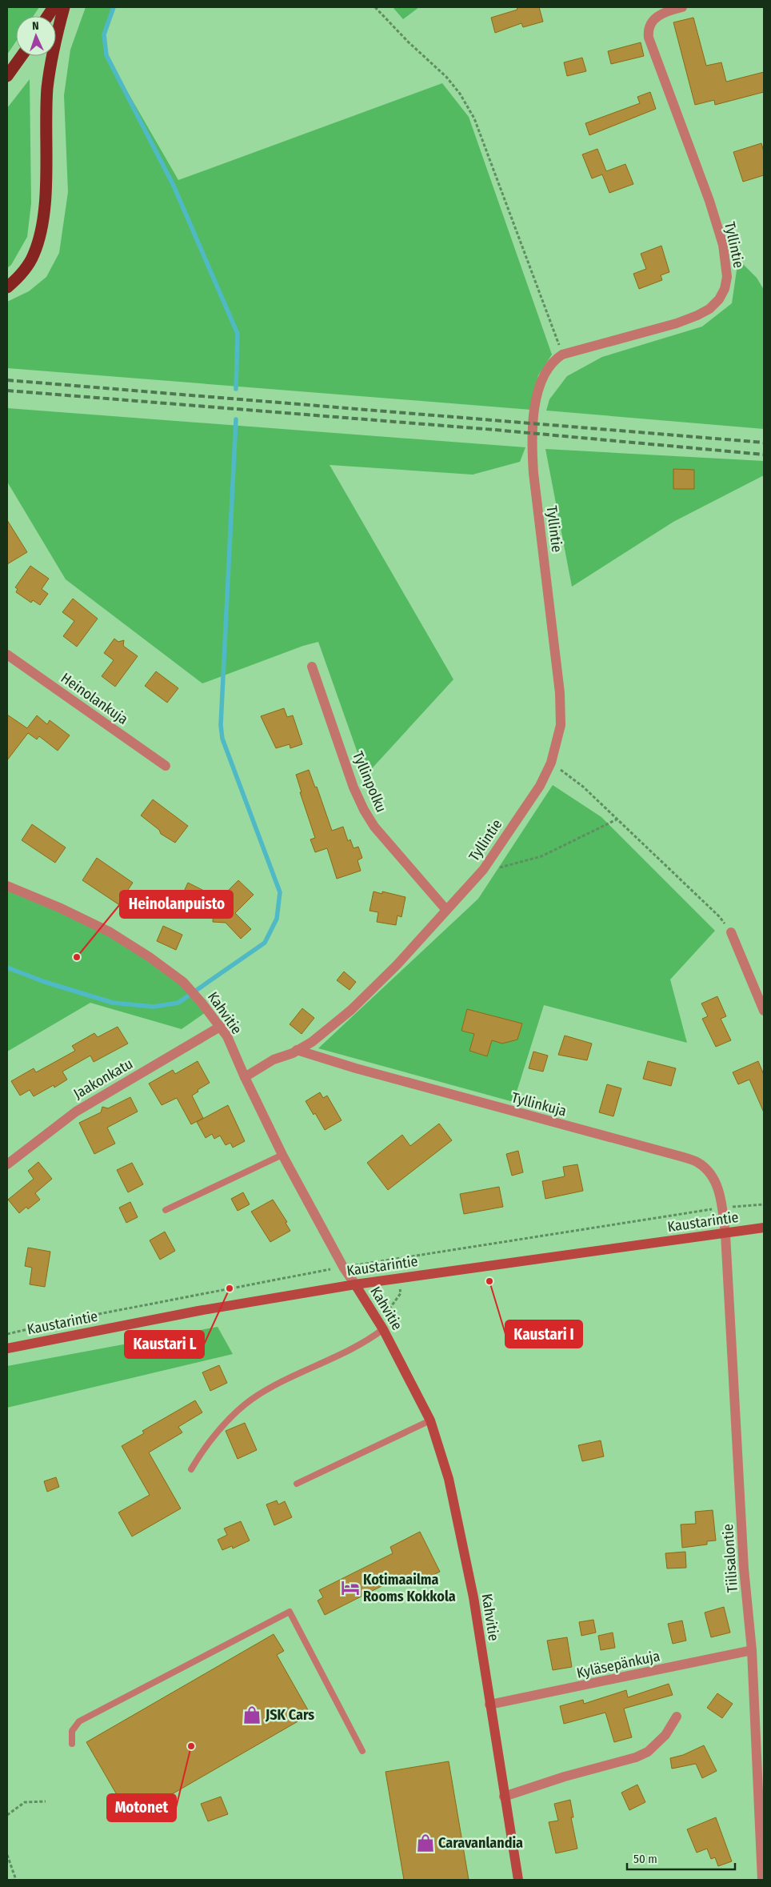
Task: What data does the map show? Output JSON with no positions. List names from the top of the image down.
{
  "streets": {
    "street": [
      "Tyllintie",
      "Heinolankuja",
      "Tyllinpolku",
      "Kahvitie",
      "Jaakonkatu",
      "Tyllinkuja",
      "Kaustarintie",
      "Tiilisalontie",
      "Kyläsepänkuja"
    ]
  },
  "crossings": [
    ["Tyllintie", "Tyllinpolku"],
    ["Tyllintie", "Kahvitie"],
    ["Tyllintie", "Tyllinkuja"],
    ["Kahvitie", "Jaakonkatu"],
    ["Kahvitie", "Kaustarintie"],
    ["Kahvitie", "Kyläsepänkuja"],
    ["Tyllinkuja", "Kaustarintie"],
    ["Tyllinkuja", "Tiilisalontie"],
    ["Kaustarintie", "Tiilisalontie"],
    ["Tiilisalontie", "Kyläsepänkuja"]
  ],
  "places": {
    "other": [
      "Heinolanpuisto",
      "Kaustari I",
      "Kaustari L",
      "Motonet"
    ],
    "hotel": ["Kotimaailma Rooms Kokkola"],
    "shop": ["JSK Cars", "Caravanlandia"]
  },
  "scale_bar": "50 m",
  "north": "top"
}
